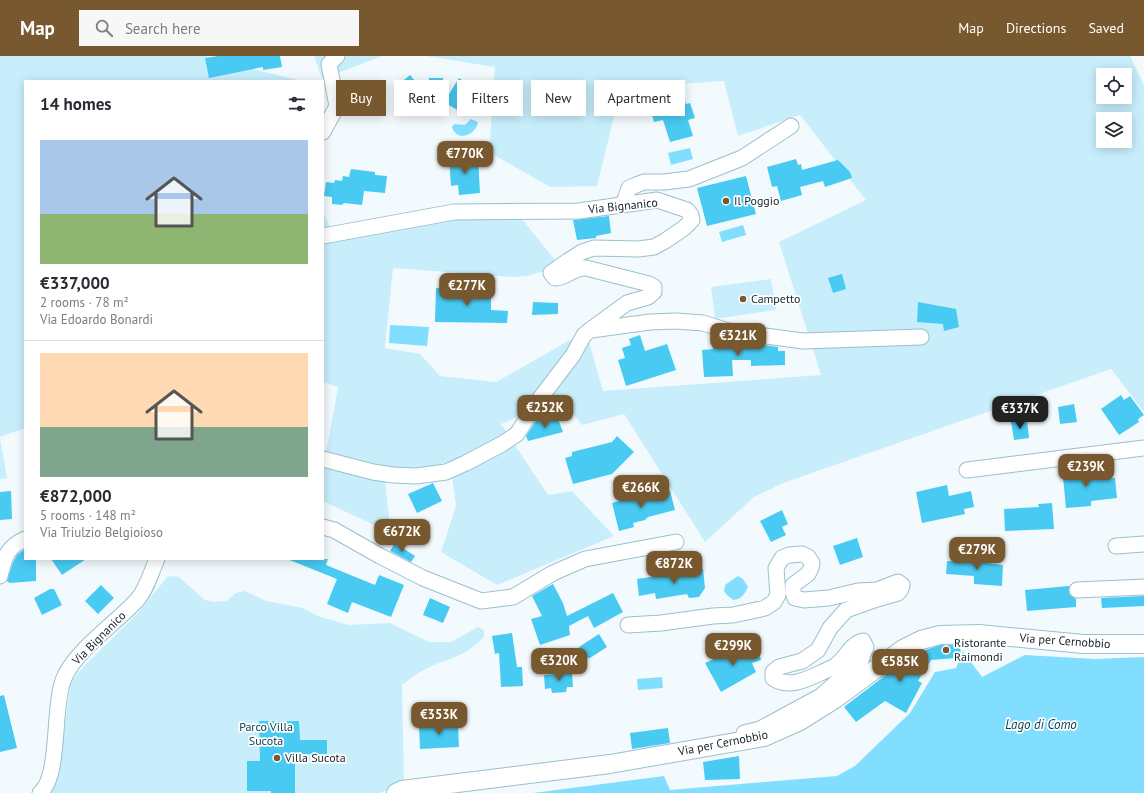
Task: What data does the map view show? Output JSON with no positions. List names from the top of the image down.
{
  "streets": {
    "main road": ["Via per Cernobbio"],
    "street": ["Via Bignanico"]
  },
  "water": ["Lago di Como"],
  "parks": ["Parco Villa Sucota"],
  "places": [
    "Il Poggio",
    "Campetto",
    "Ristorante Raimondi",
    "Villa Sucota"
  ],
  "page": {
    "header": "Map",
    "search": "Search here",
    "nav": ["Map", "Directions", "Saved"],
    "chip": [
      "Buy",
      "Rent",
      "Filters",
      "New",
      "Apartment"
    ],
    "heading": "14 homes",
    "list": [
      {
        "name": "€337,000",
        "note": "2 rooms · 78 m² · Via Edoardo Bonardi"
      },
      {
        "name": "€872,000",
        "note": "5 rooms · 148 m² · Via Triulzio Belgioioso"
      }
    ],
    "price": [
      "€770K",
      "€277K",
      "€321K",
      "€252K",
      "€337K",
      "€239K",
      "€266K",
      "€672K",
      "€279K",
      "€872K",
      "€299K",
      "€320K",
      "€585K",
      "€353K"
    ]
  }
}
